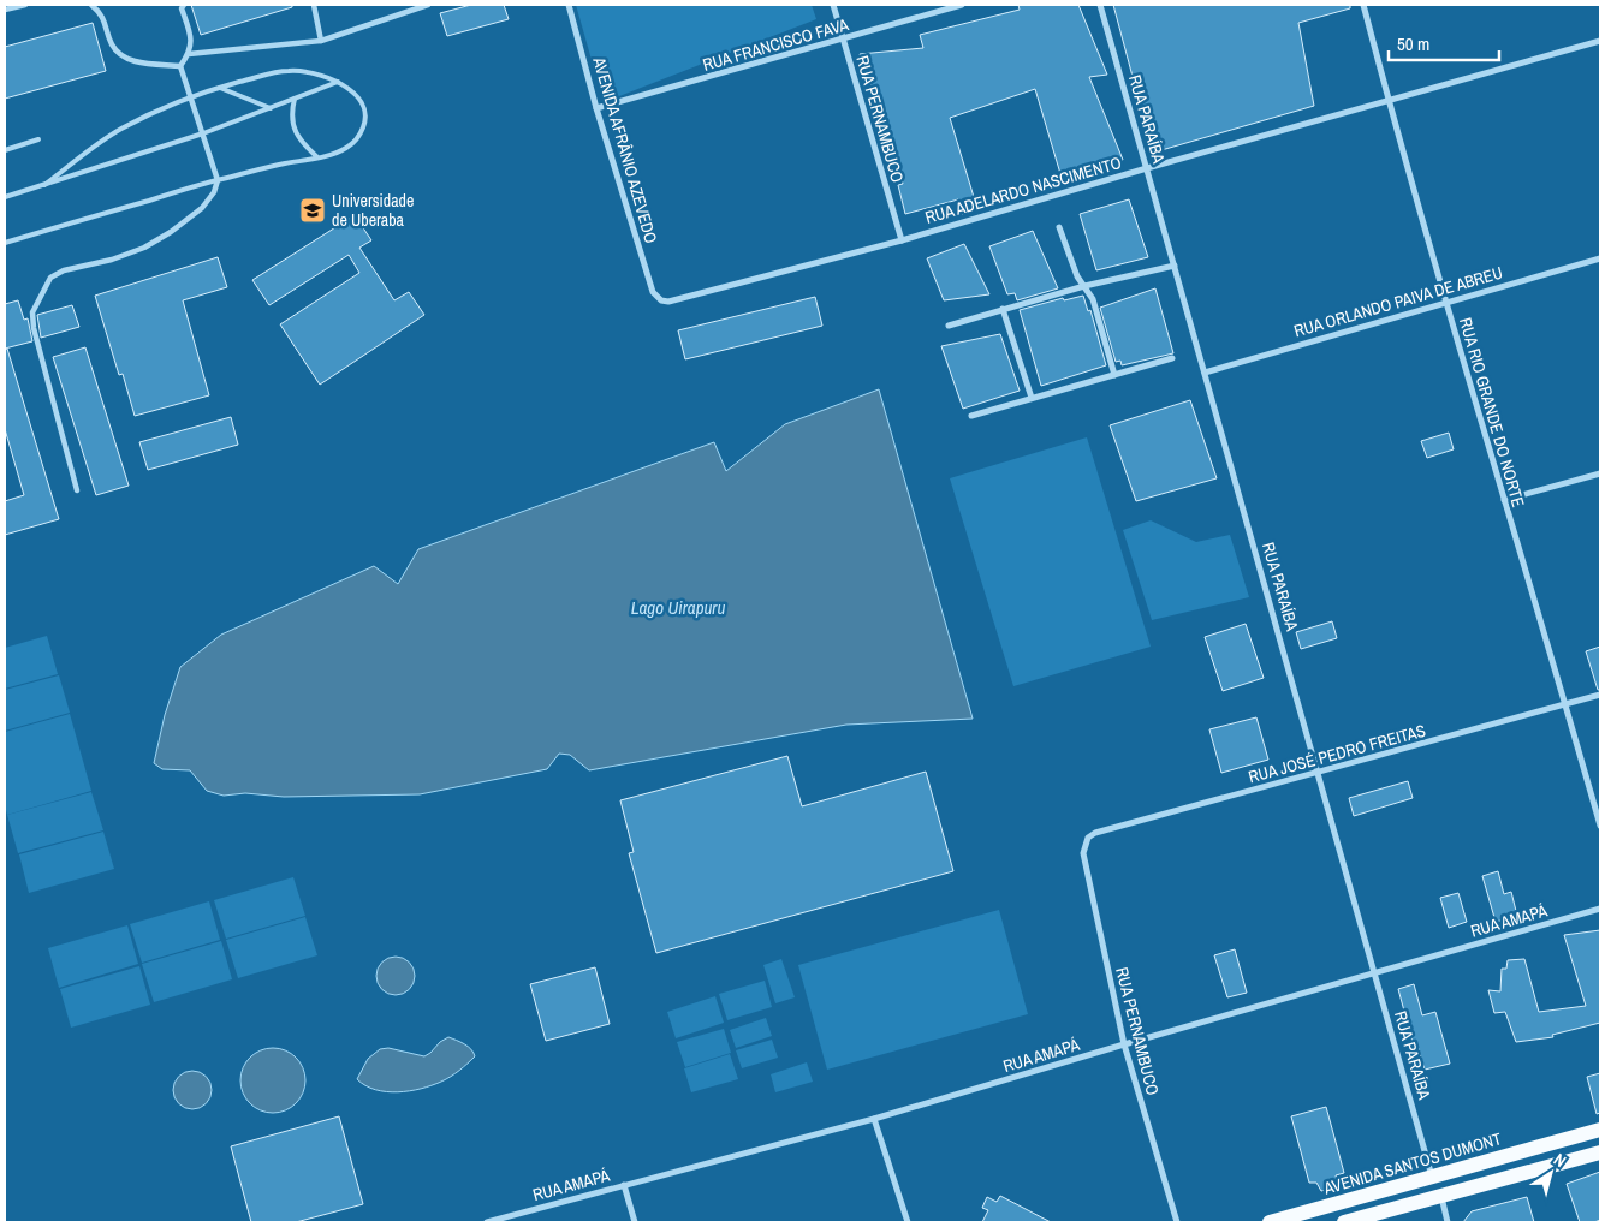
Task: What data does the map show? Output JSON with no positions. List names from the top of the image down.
{
  "streets": {
    "main road": ["AVENIDA SANTOS DUMONT"],
    "street": [
      "RUA FRANCISCO FAVA",
      "RUA PERNAMBUCO",
      "RUA PARAÍBA",
      "AVENIDA AFRÂNIO AZEVEDO",
      "RUA ADELARDO NASCIMENTO",
      "RUA ORLANDO PAIVA DE ABREU",
      "RUA RIO GRANDE DO NORTE",
      "RUA JOSÉ PEDRO FREITAS",
      "RUA AMAPÁ"
    ]
  },
  "crossings": [
    ["RUA FRANCISCO FAVA", "RUA PERNAMBUCO"],
    ["RUA FRANCISCO FAVA", "AVENIDA AFRÂNIO AZEVEDO"],
    ["RUA PERNAMBUCO", "RUA ADELARDO NASCIMENTO"],
    ["RUA PERNAMBUCO", "RUA JOSÉ PEDRO FREITAS"],
    ["RUA PERNAMBUCO", "RUA AMAPÁ"],
    ["RUA PARAÍBA", "RUA ADELARDO NASCIMENTO"],
    ["RUA PARAÍBA", "RUA ORLANDO PAIVA DE ABREU"],
    ["RUA PARAÍBA", "RUA JOSÉ PEDRO FREITAS"],
    ["RUA PARAÍBA", "RUA AMAPÁ"],
    ["RUA PARAÍBA", "AVENIDA SANTOS DUMONT"],
    ["AVENIDA AFRÂNIO AZEVEDO", "RUA ADELARDO NASCIMENTO"],
    ["RUA ADELARDO NASCIMENTO", "RUA RIO GRANDE DO NORTE"],
    ["RUA ORLANDO PAIVA DE ABREU", "RUA RIO GRANDE DO NORTE"],
    ["RUA RIO GRANDE DO NORTE", "RUA JOSÉ PEDRO FREITAS"]
  ],
  "water": ["Lago Uirapuru"],
  "places": {
    "school or university": ["Universidade de Uberaba"]
  },
  "scale_bar": "50 m",
  "north": "top right"
}
